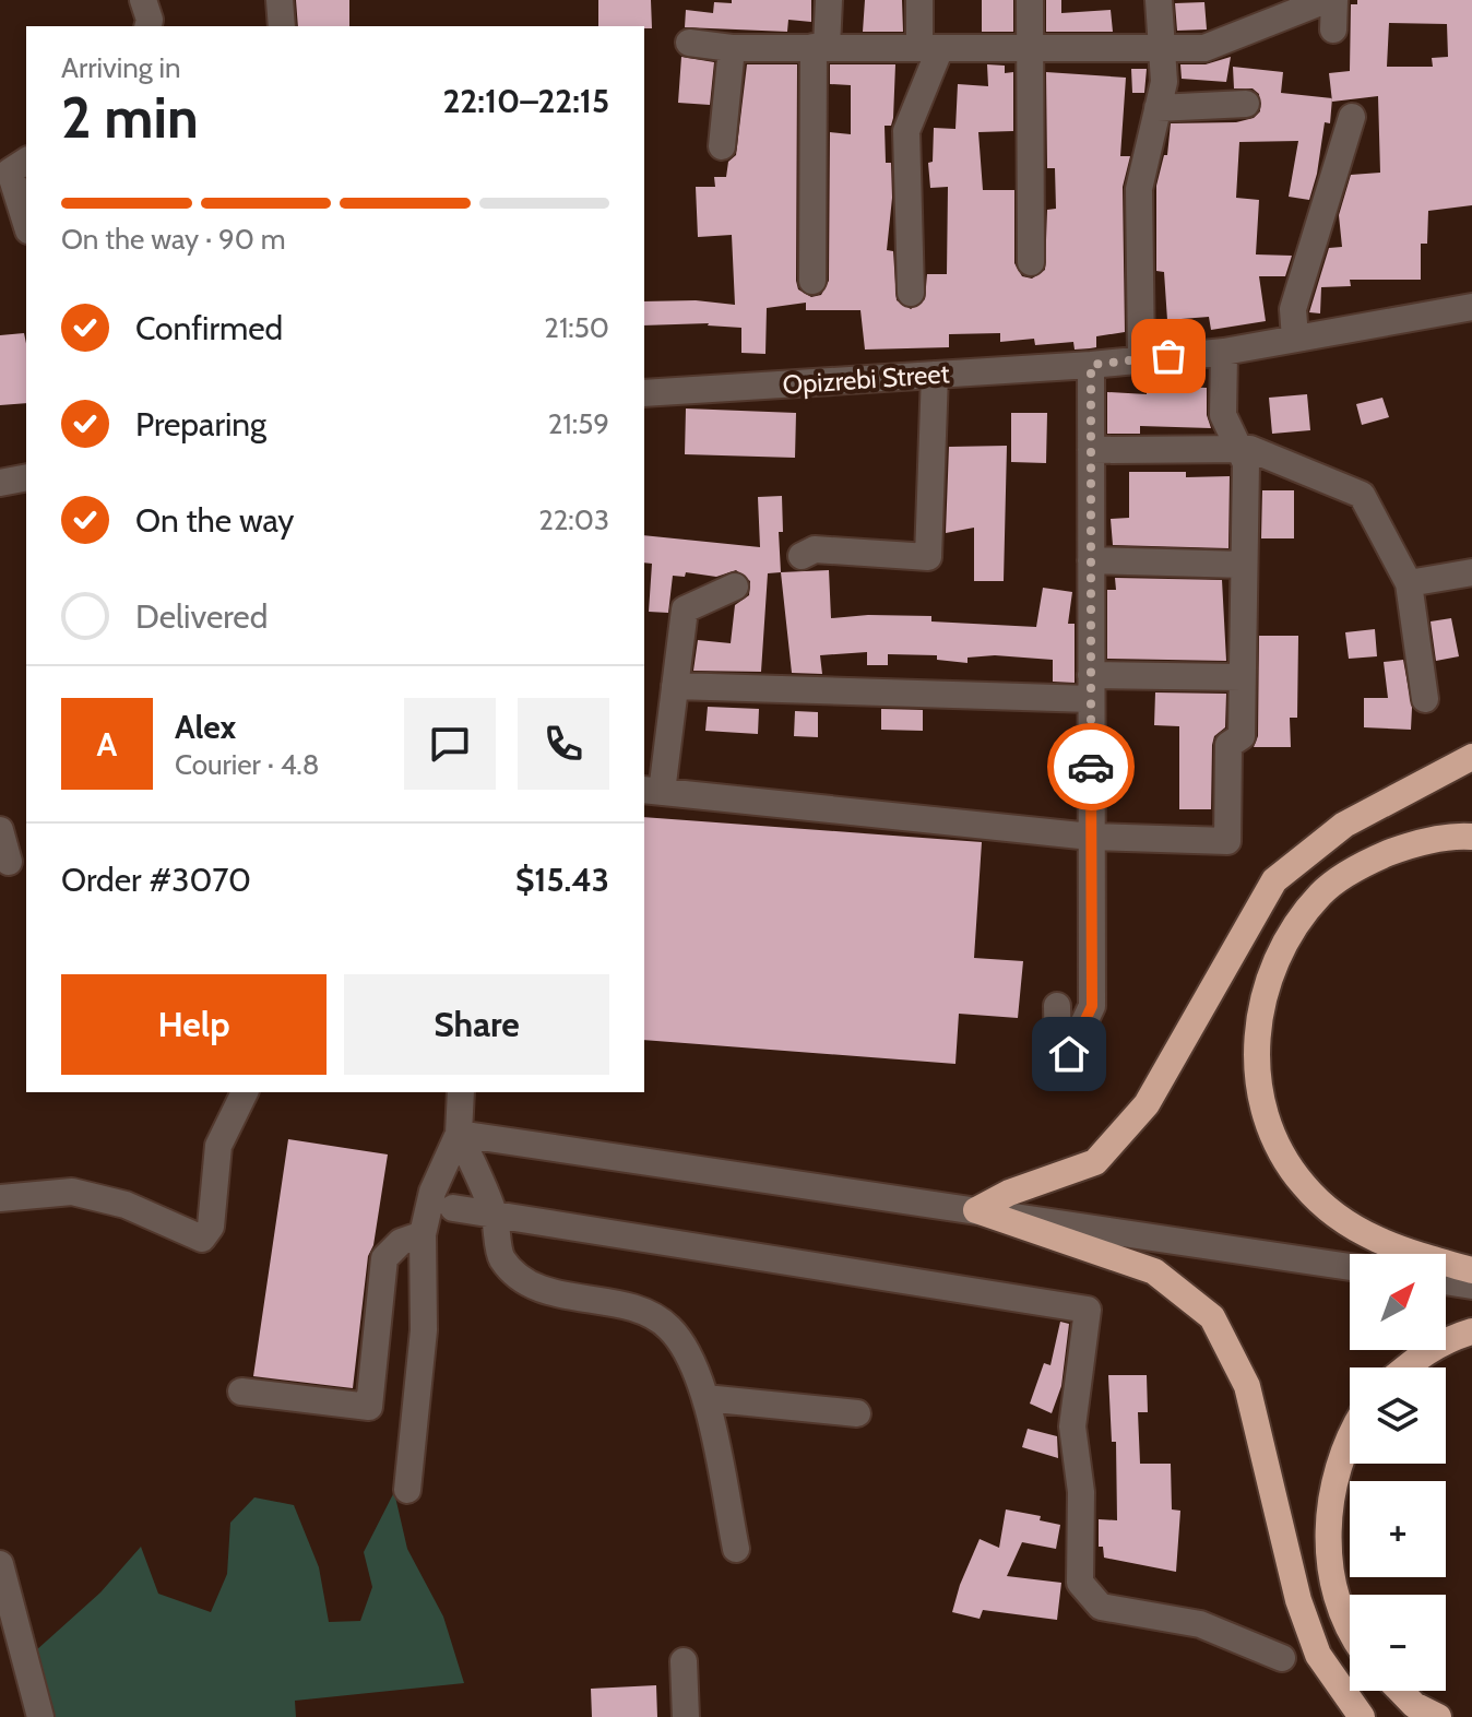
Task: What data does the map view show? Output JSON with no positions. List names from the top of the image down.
{
  "streets": {
    "street": ["Opizrebi Street"]
  },
  "north": "top right",
  "page": {
    "heading": ["2 min", "Arriving in", "22:10–22:15"],
    "panel": [
      "Alex",
      "Courier · 4.8",
      "Order #3070",
      "$15.43"
    ],
    "bar": "On the way · 90 m",
    "list": [
      ["Confirmed", "21:50"],
      ["Preparing", "21:59"],
      ["On the way", "22:03"],
      "Delivered"
    ],
    "round": "A",
    "buttons": ["Help", "Share"],
    "map_buttons": ["+", "−"]
  }
}
